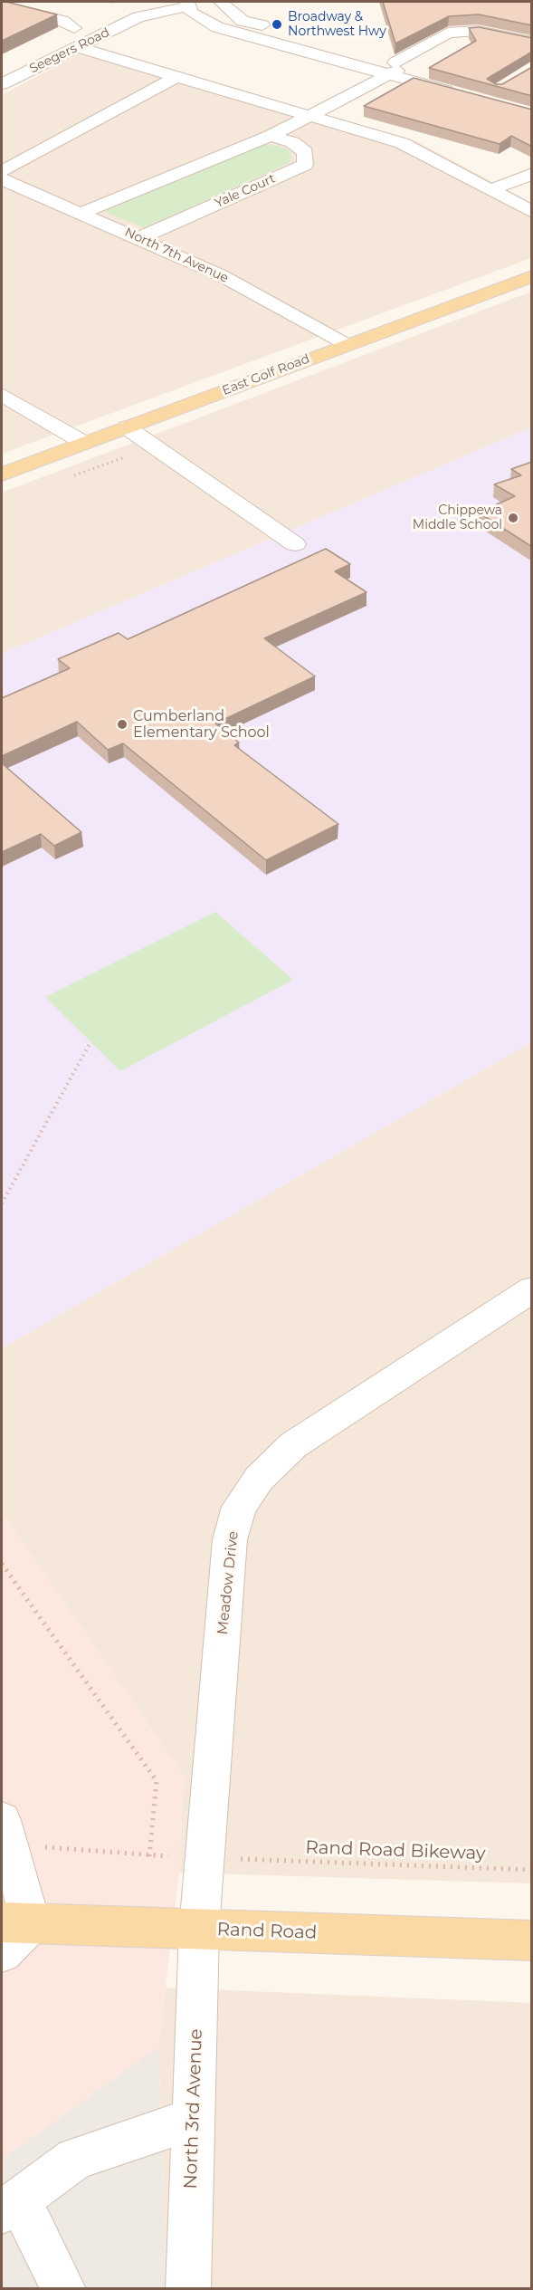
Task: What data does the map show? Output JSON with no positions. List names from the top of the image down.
{
  "streets": {
    "main road": ["East Golf Road", "Rand Road"],
    "street": [
      "Seegers Road",
      "Yale Court",
      "North 7th Avenue",
      "Meadow Drive",
      "North 3rd Avenue"
    ],
    "path": ["Rand Road Bikeway"]
  },
  "crossings": [
    ["Yale Court", "North 7th Avenue"],
    ["North 7th Avenue", "East Golf Road"],
    ["Meadow Drive", "Rand Road"],
    ["Meadow Drive", "North 3rd Avenue"],
    ["Rand Road", "North 3rd Avenue"]
  ],
  "places": ["Broadway & Northwest Hwy", "Chippewa Middle School", "Cumberland Elementary School"]
}
